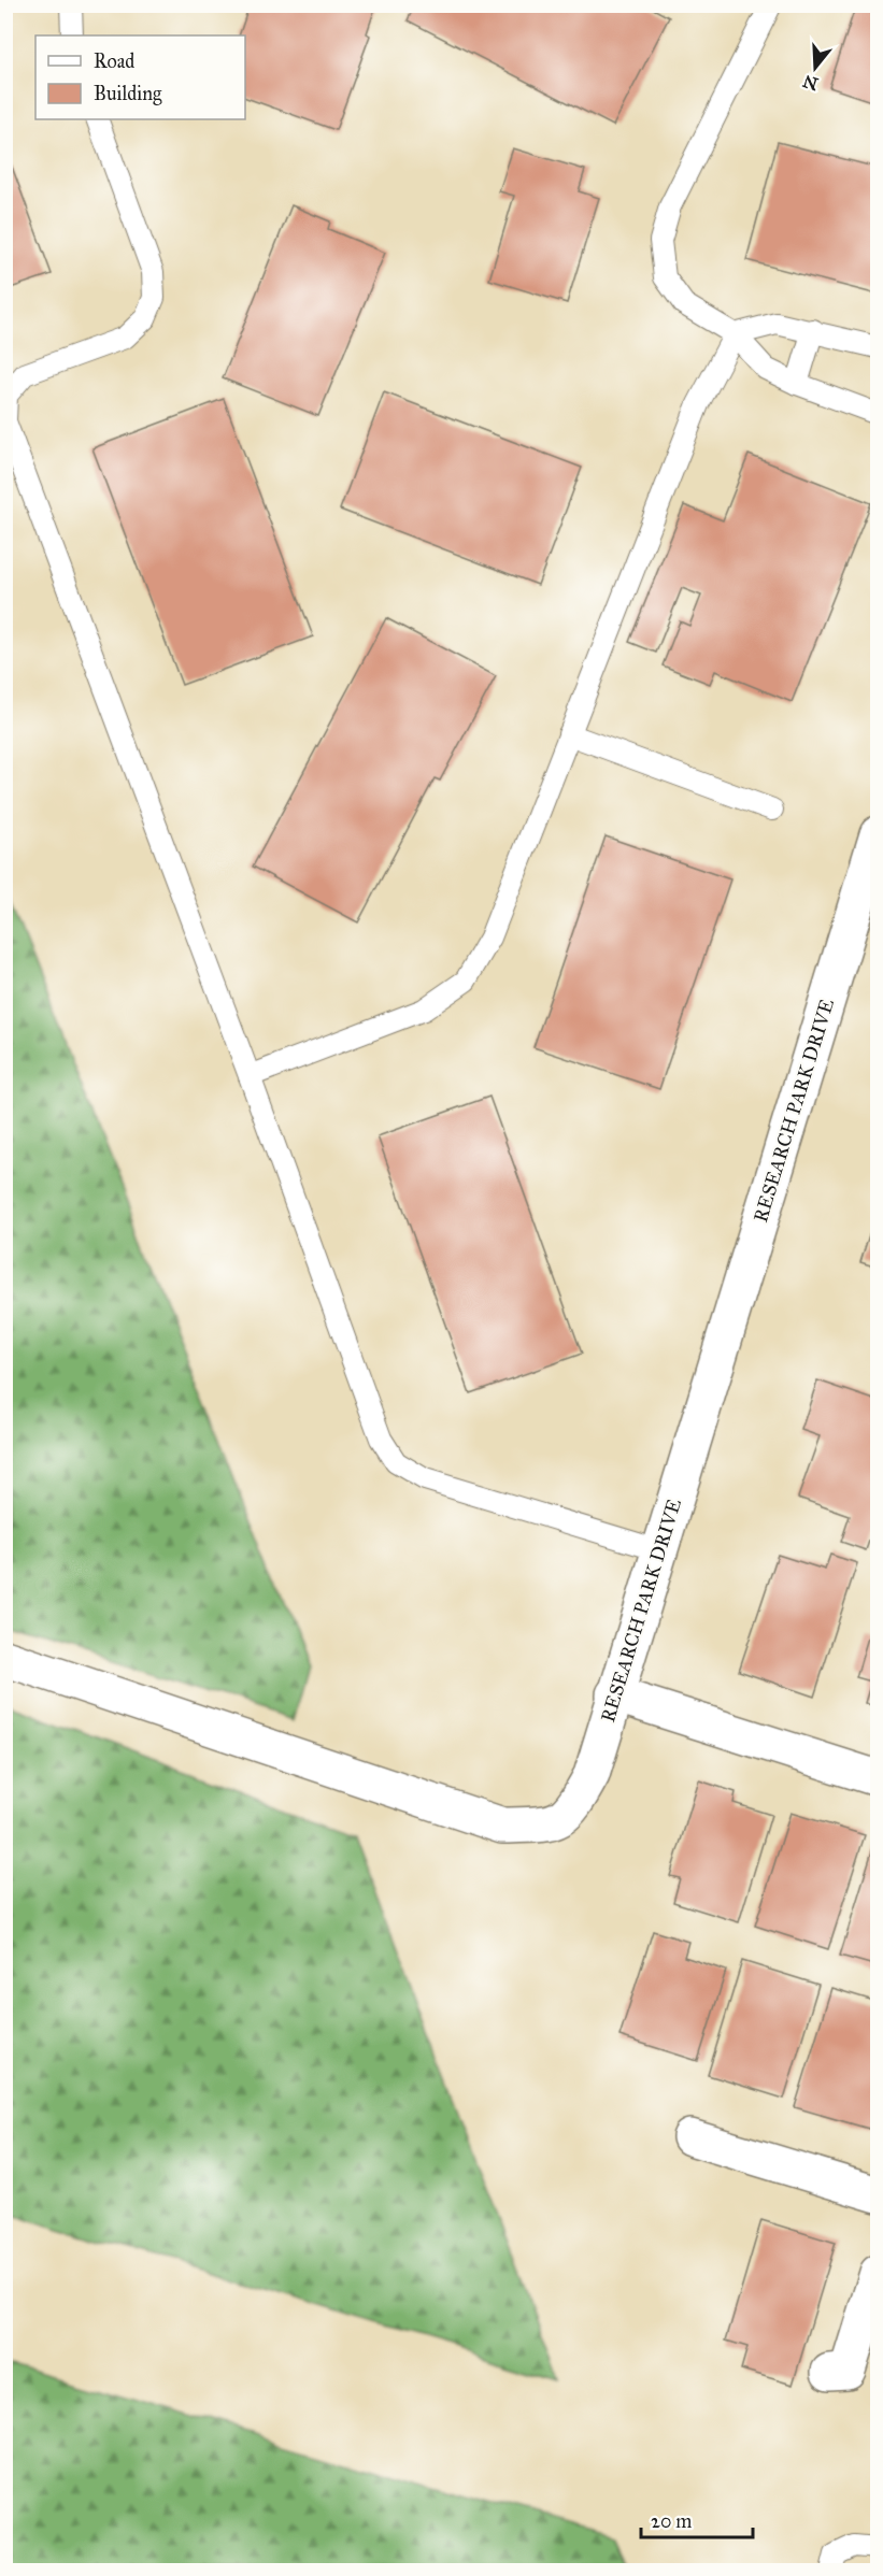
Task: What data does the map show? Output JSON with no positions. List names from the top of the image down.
{
  "streets": {
    "street": ["RESEARCH PARK DRIVE"]
  },
  "legend": ["Road", "Building"],
  "scale_bar": "20 m",
  "north": "bottom"
}
